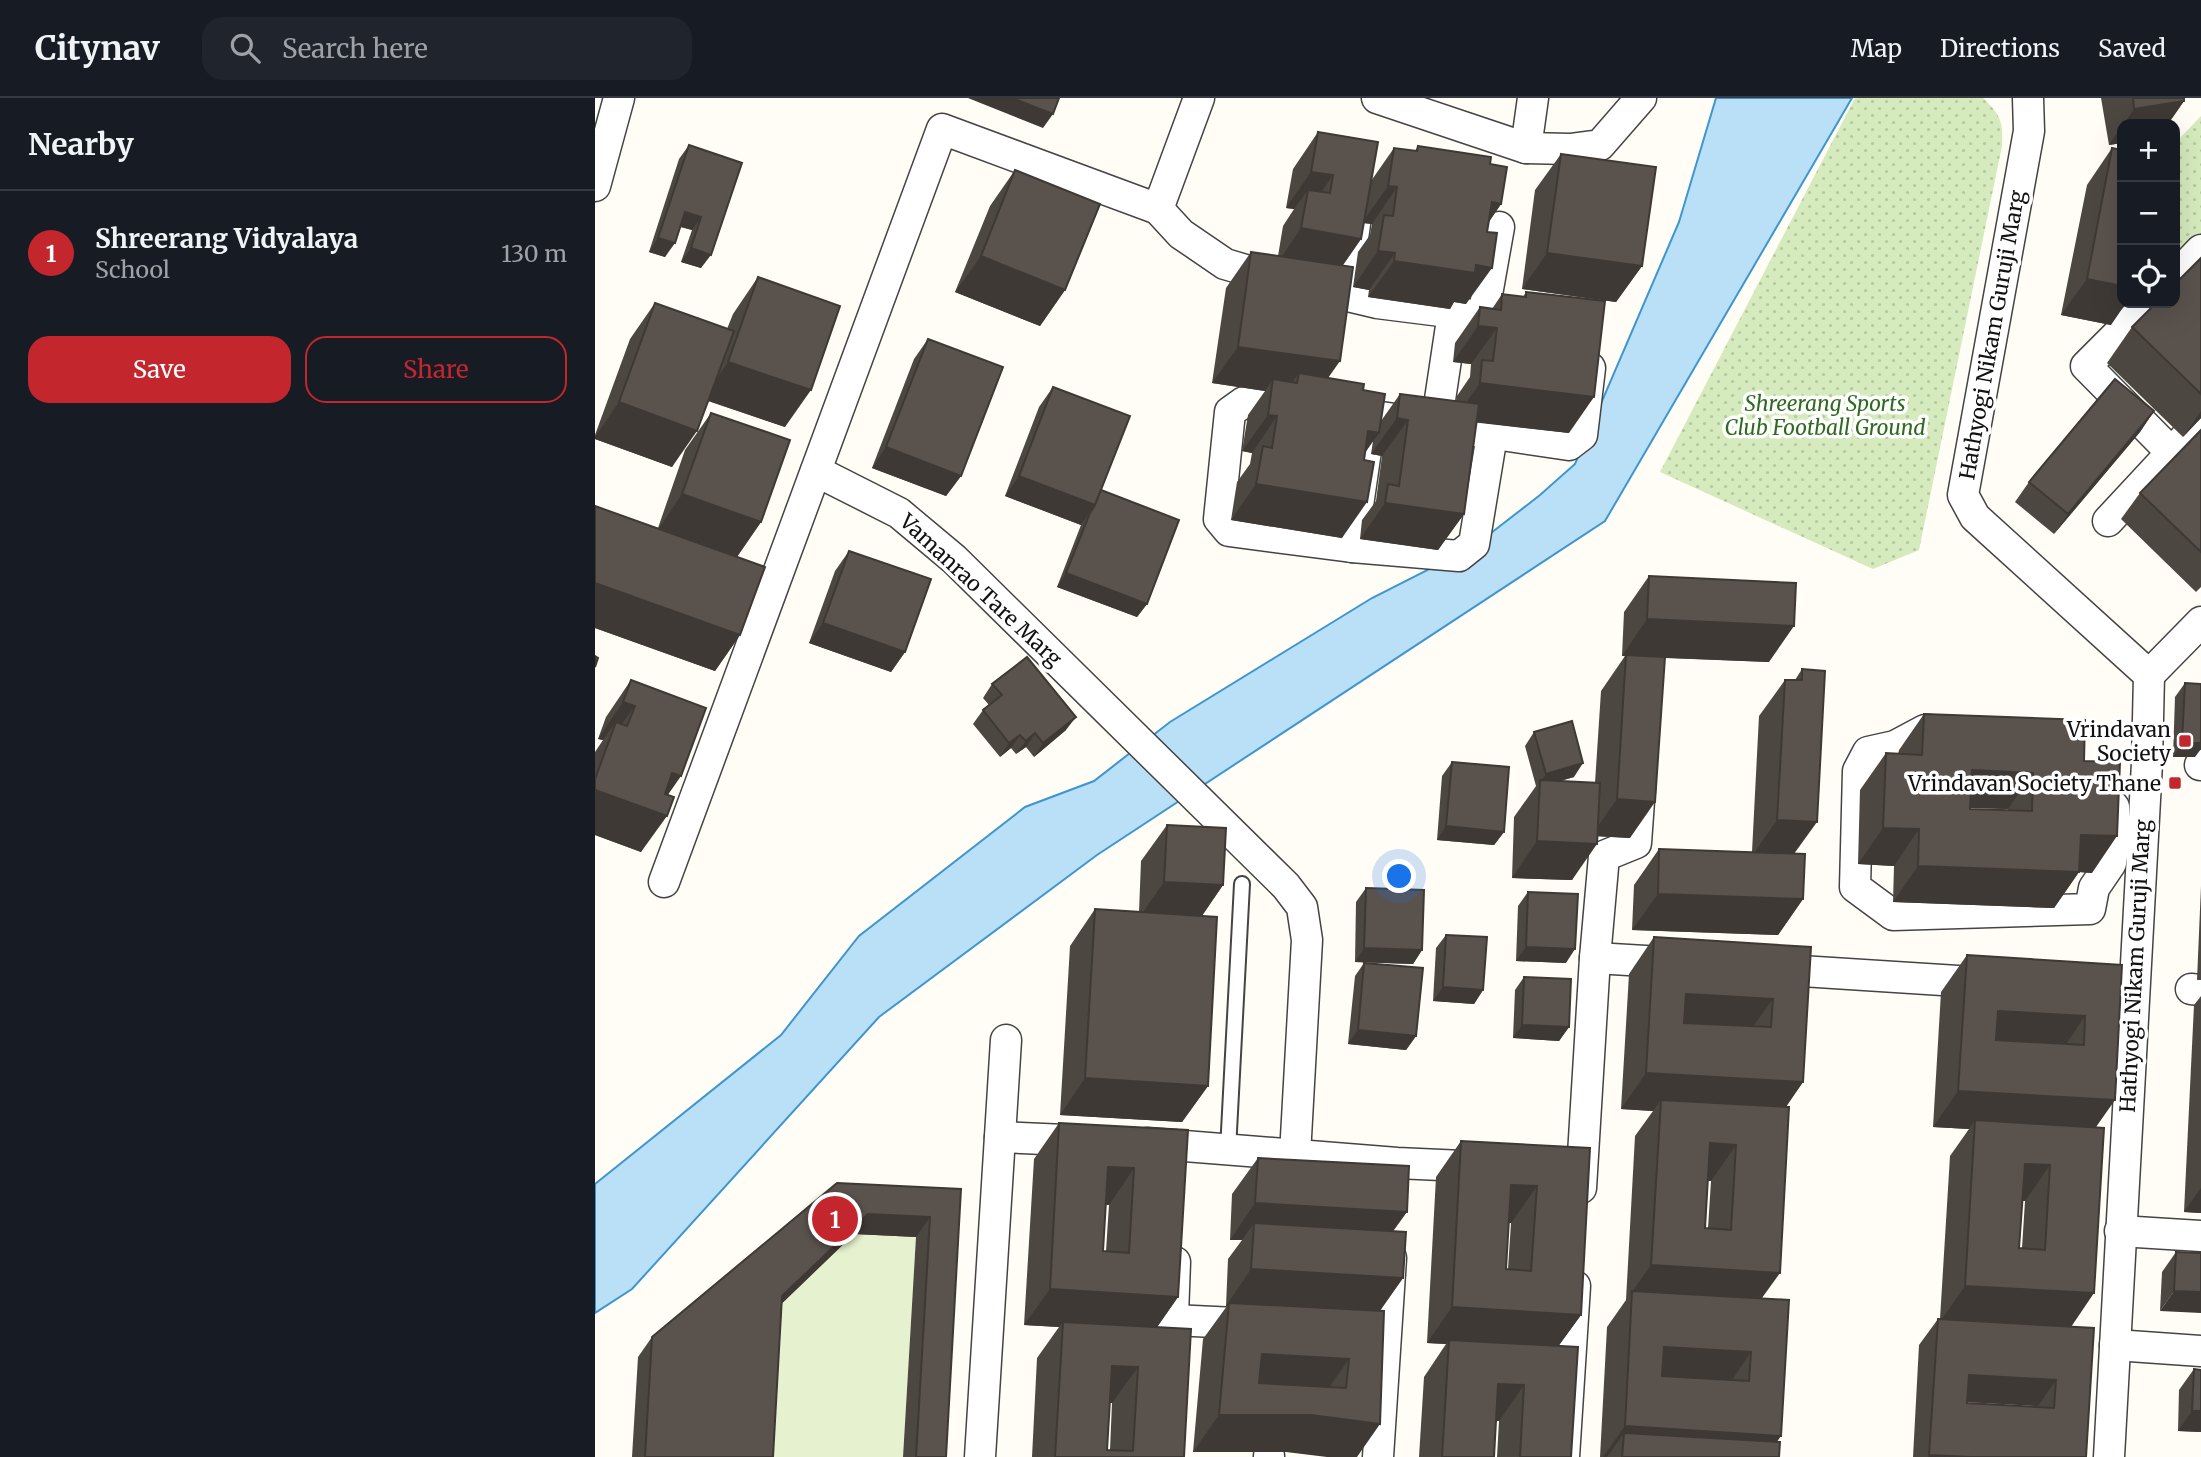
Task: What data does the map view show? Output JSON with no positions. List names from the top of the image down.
{
  "streets": {
    "street": ["Hathyogi Nikam Guruji Marg", "Vamanrao Tare Marg"]
  },
  "parks": ["Shreerang Sports Club Football Ground"],
  "places": {
    "transit": ["Vrindavan Society", "Vrindavan Society Thane"]
  },
  "page": {
    "header": "Citynav",
    "search": "Search here",
    "nav": ["Map", "Directions", "Saved"],
    "heading": "Nearby",
    "map_buttons": ["+", "−"],
    "list": [
      {
        "mark": "1",
        "name": "Shreerang Vidyalaya",
        "note": "School",
        "value": "130 m"
      }
    ],
    "buttons": ["Save", "Share"],
    "pins": "1"
  }
}
